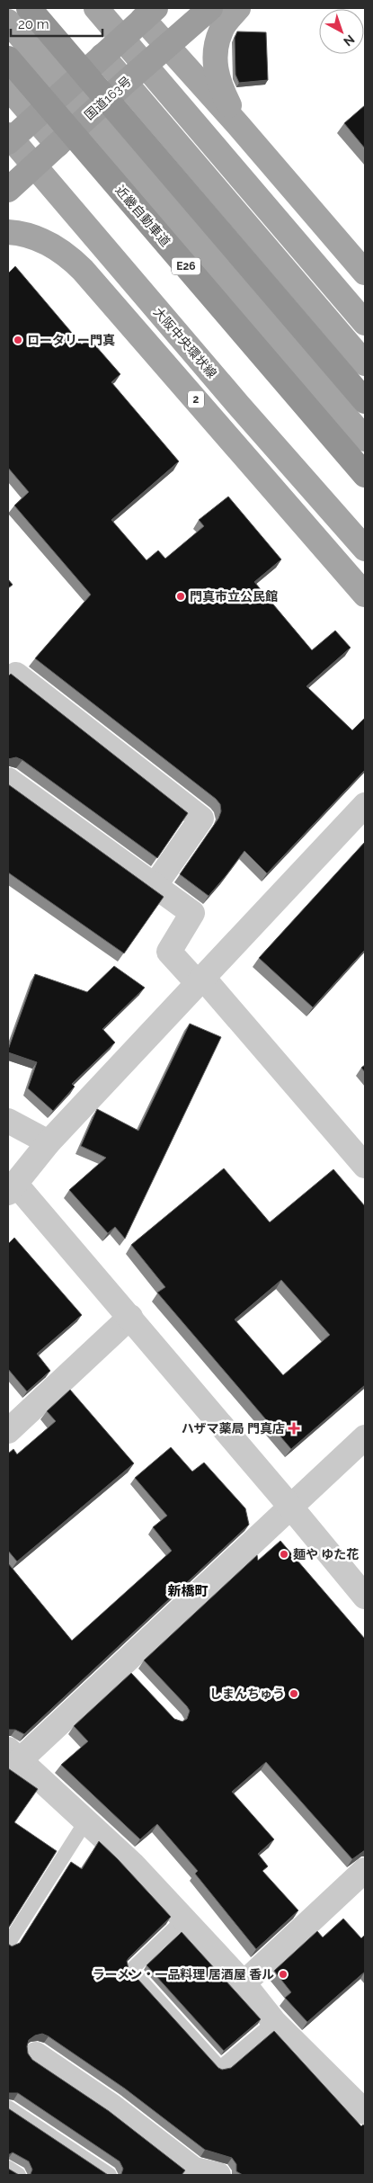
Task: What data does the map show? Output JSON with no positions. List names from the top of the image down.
{
  "streets": {
    "highway": ["国道163号", "近畿自動車道", "E26"],
    "main road": ["大阪中央環状線", "2"]
  },
  "districts": ["新橋町"],
  "places": {
    "other": [
      "ロータリー門真",
      "門真市立公民館",
      "麺や ゆた花",
      "しまんちゅう",
      "ラーメン・一品料理 居酒屋 香ル"
    ],
    "health": ["ハザマ薬局 門真店"]
  },
  "scale_bar": "20 m",
  "north": "bottom right"
}
